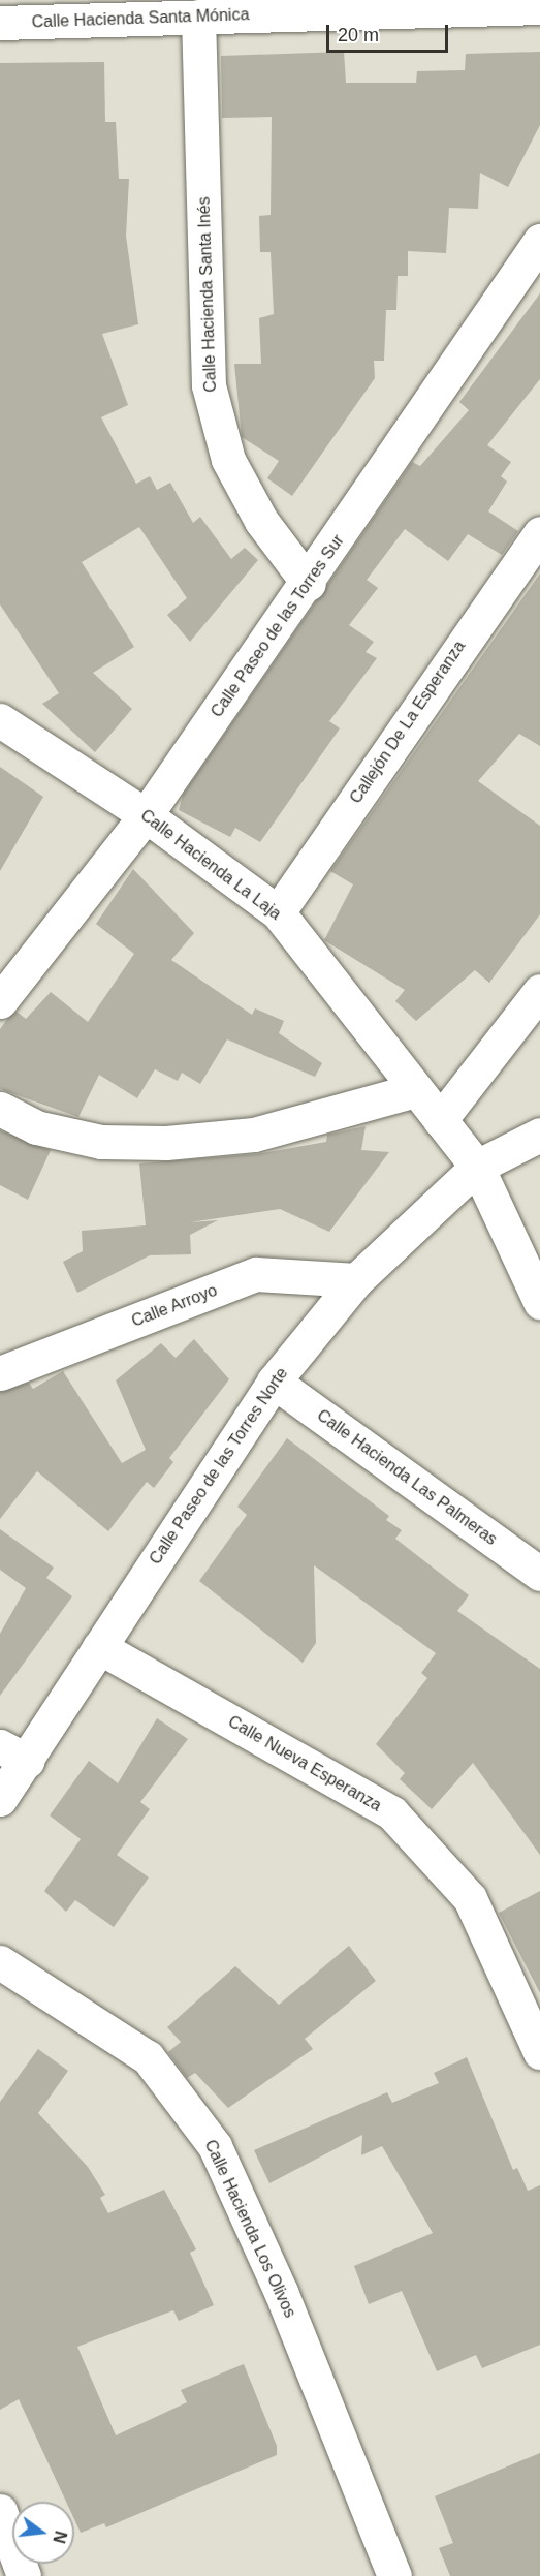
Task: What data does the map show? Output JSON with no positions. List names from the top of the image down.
{
  "streets": {
    "street": [
      "Calle Hacienda Santa Mónica",
      "Calle Hacienda Santa Inés",
      "Calle Paseo de las Torres Sur",
      "Callejón De La Esperanza",
      "Calle Hacienda La Laja",
      "Calle Arroyo",
      "Calle Paseo de las Torres Norte",
      "Calle Hacienda Las Palmeras",
      "Calle Nueva Esperanza",
      "Calle Hacienda Los Olivos"
    ]
  },
  "crossings": [
    ["Calle Hacienda Santa Mónica", "Calle Hacienda Santa Inés"],
    ["Calle Hacienda Santa Inés", "Calle Paseo de las Torres Sur"],
    ["Calle Paseo de las Torres Sur", "Calle Hacienda La Laja"],
    ["Callejón De La Esperanza", "Calle Hacienda La Laja"],
    ["Calle Hacienda La Laja", "Calle Paseo de las Torres Norte"],
    ["Calle Arroyo", "Calle Paseo de las Torres Norte"],
    ["Calle Paseo de las Torres Norte", "Calle Hacienda Las Palmeras"],
    ["Calle Paseo de las Torres Norte", "Calle Nueva Esperanza"]
  ],
  "scale_bar": "20 m",
  "north": "right"
}
